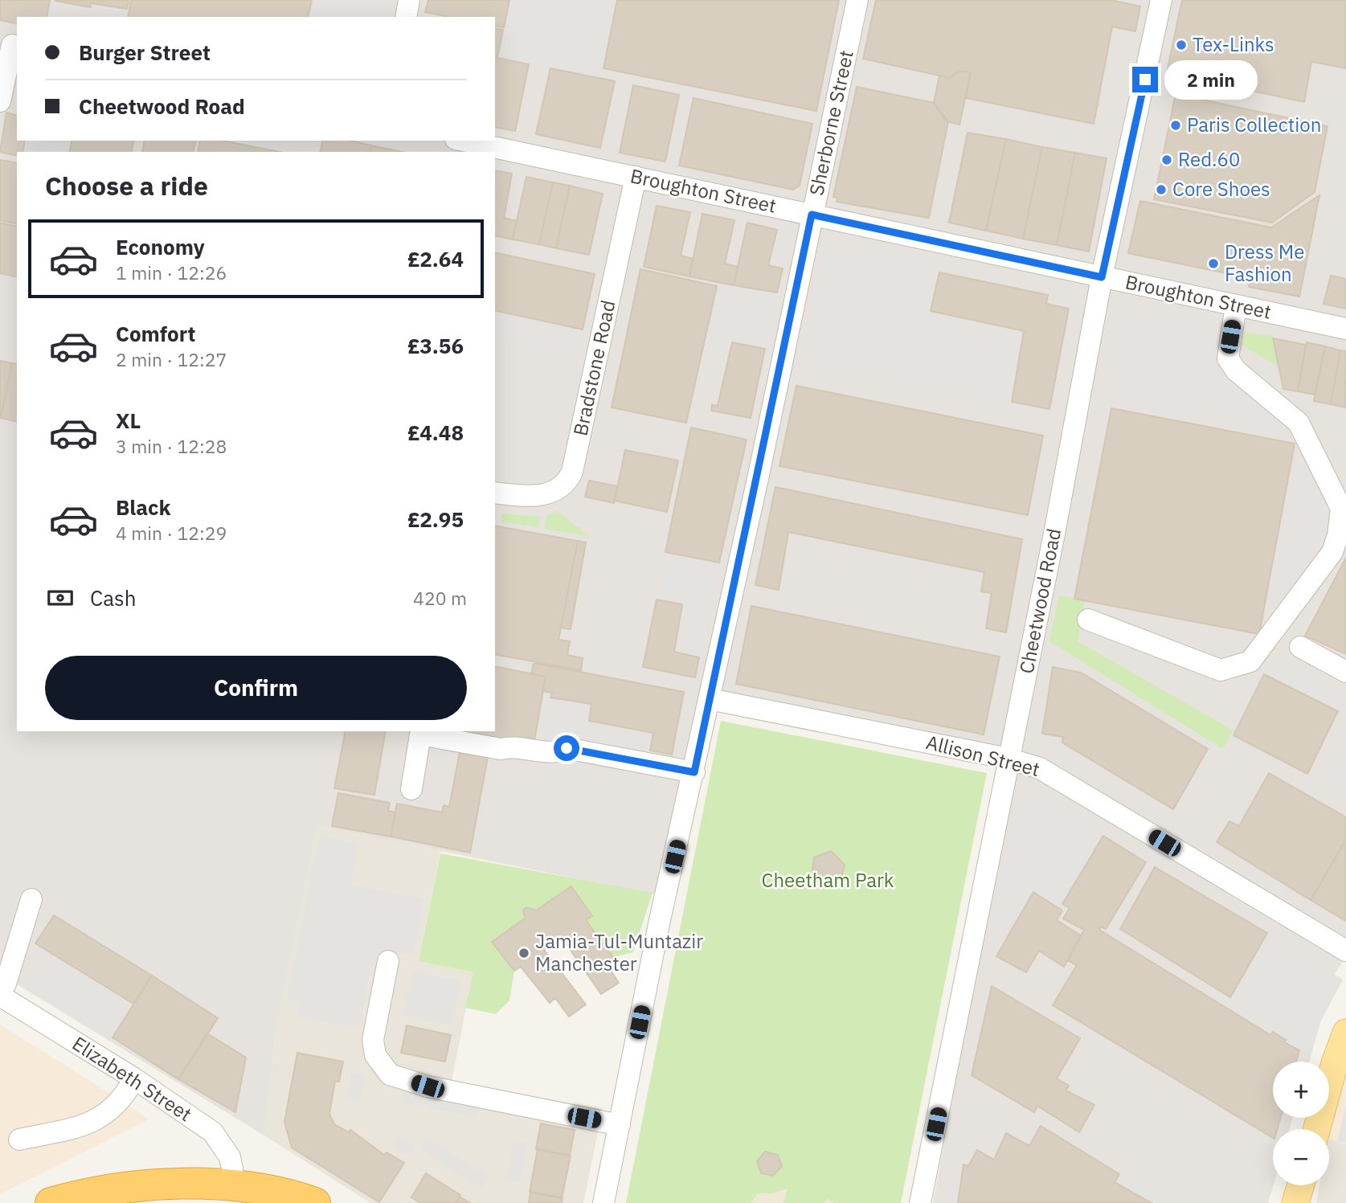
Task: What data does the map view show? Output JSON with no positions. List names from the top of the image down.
{
  "streets": {
    "street": [
      "Sherborne Street",
      "Broughton Street",
      "Bradstone Road",
      "Cheetwood Road",
      "Allison Street",
      "Elizabeth Street"
    ]
  },
  "crossings": [
    ["Sherborne Street", "Broughton Street"],
    ["Sherborne Street", "Allison Street"],
    ["Broughton Street", "Bradstone Road"],
    ["Broughton Street", "Cheetwood Road"],
    ["Cheetwood Road", "Allison Street"]
  ],
  "parks": ["Cheetham Park"],
  "places": [
    "Tex-Links",
    "Paris Collection",
    "Red.60",
    "Core Shoes",
    "Dress Me Fashion",
    "Jamia-Tul-Muntazir Manchester"
  ],
  "page": {
    "banner": ["Burger Street", "Cheetwood Road"],
    "bubble": "2 min",
    "heading": "Choose a ride",
    "list": [
      {
        "name": "Economy",
        "note": "1 min · 12:26",
        "value": "£2.64"
      },
      {
        "name": "Comfort",
        "note": "2 min · 12:27",
        "value": "£3.56"
      },
      {
        "name": "XL",
        "note": "3 min · 12:28",
        "value": "£4.48"
      },
      {
        "name": "Black",
        "note": "4 min · 12:29",
        "value": "£2.95"
      }
    ],
    "pay": ["Cash", "420 m"],
    "buttons": "Confirm",
    "map_buttons": ["+", "−"]
  }
}
